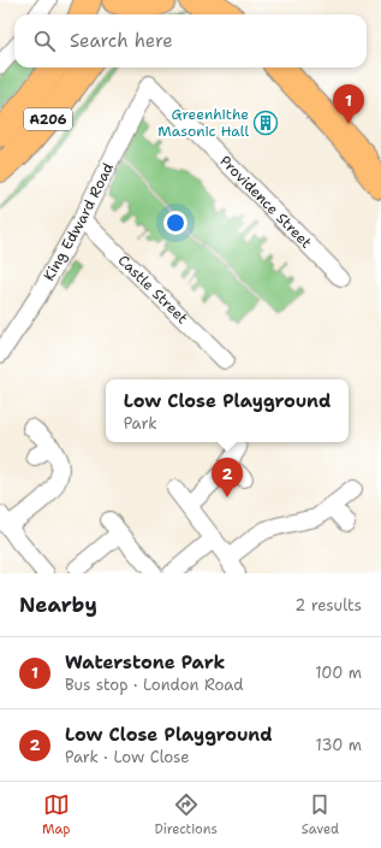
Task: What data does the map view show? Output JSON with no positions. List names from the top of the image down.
{
  "streets": {
    "main road": ["A206"],
    "street": ["Providence Street", "King Edward Road", "Castle Street"]
  },
  "crossings": [
    ["Providence Street", "King Edward Road"],
    ["King Edward Road", "Castle Street"]
  ],
  "places": {
    "building": ["Greenhithe Masonic Hall"]
  },
  "page": {
    "search": "Search here",
    "pins": ["1", "2"],
    "popup": ["Low Close Playground", "Park"],
    "heading": ["Nearby", "2 results"],
    "list": [
      {
        "mark": "1",
        "name": "Waterstone Park",
        "note": "Bus stop · London Road",
        "value": "100 m"
      },
      {
        "mark": "2",
        "name": "Low Close Playground",
        "note": "Park · Low Close",
        "value": "130 m"
      }
    ],
    "nav": ["Map", "Directions", "Saved"]
  }
}
